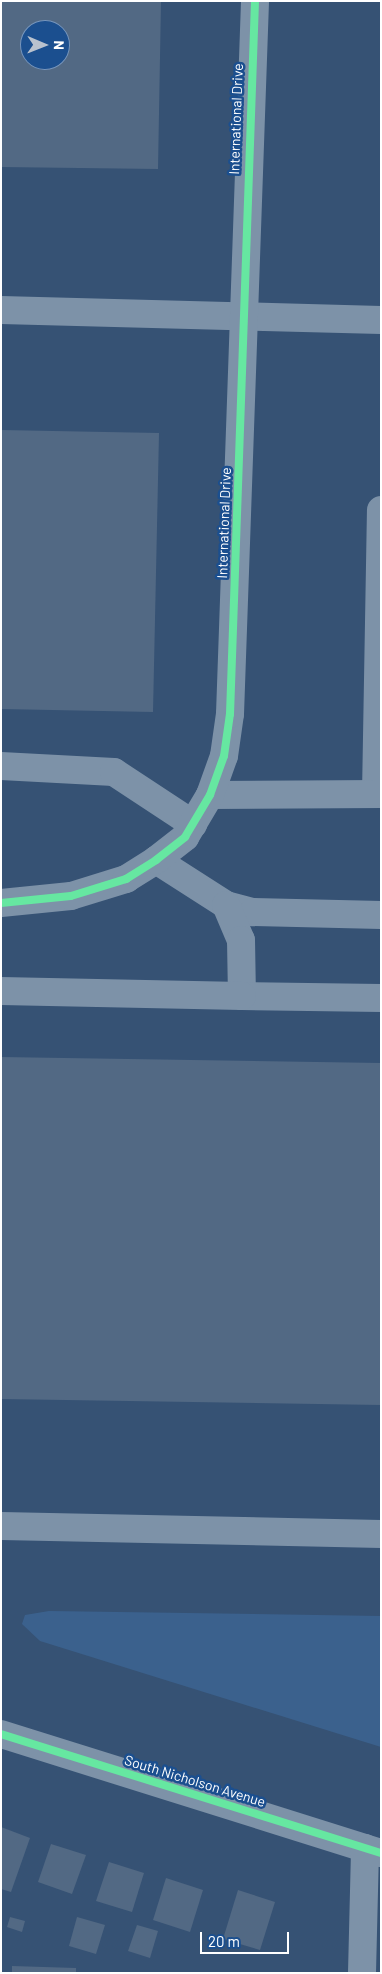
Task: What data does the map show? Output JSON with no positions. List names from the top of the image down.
{
  "streets": {
    "street": ["International Drive", "South Nicholson Avenue"]
  },
  "scale_bar": "20 m",
  "north": "right"
}
